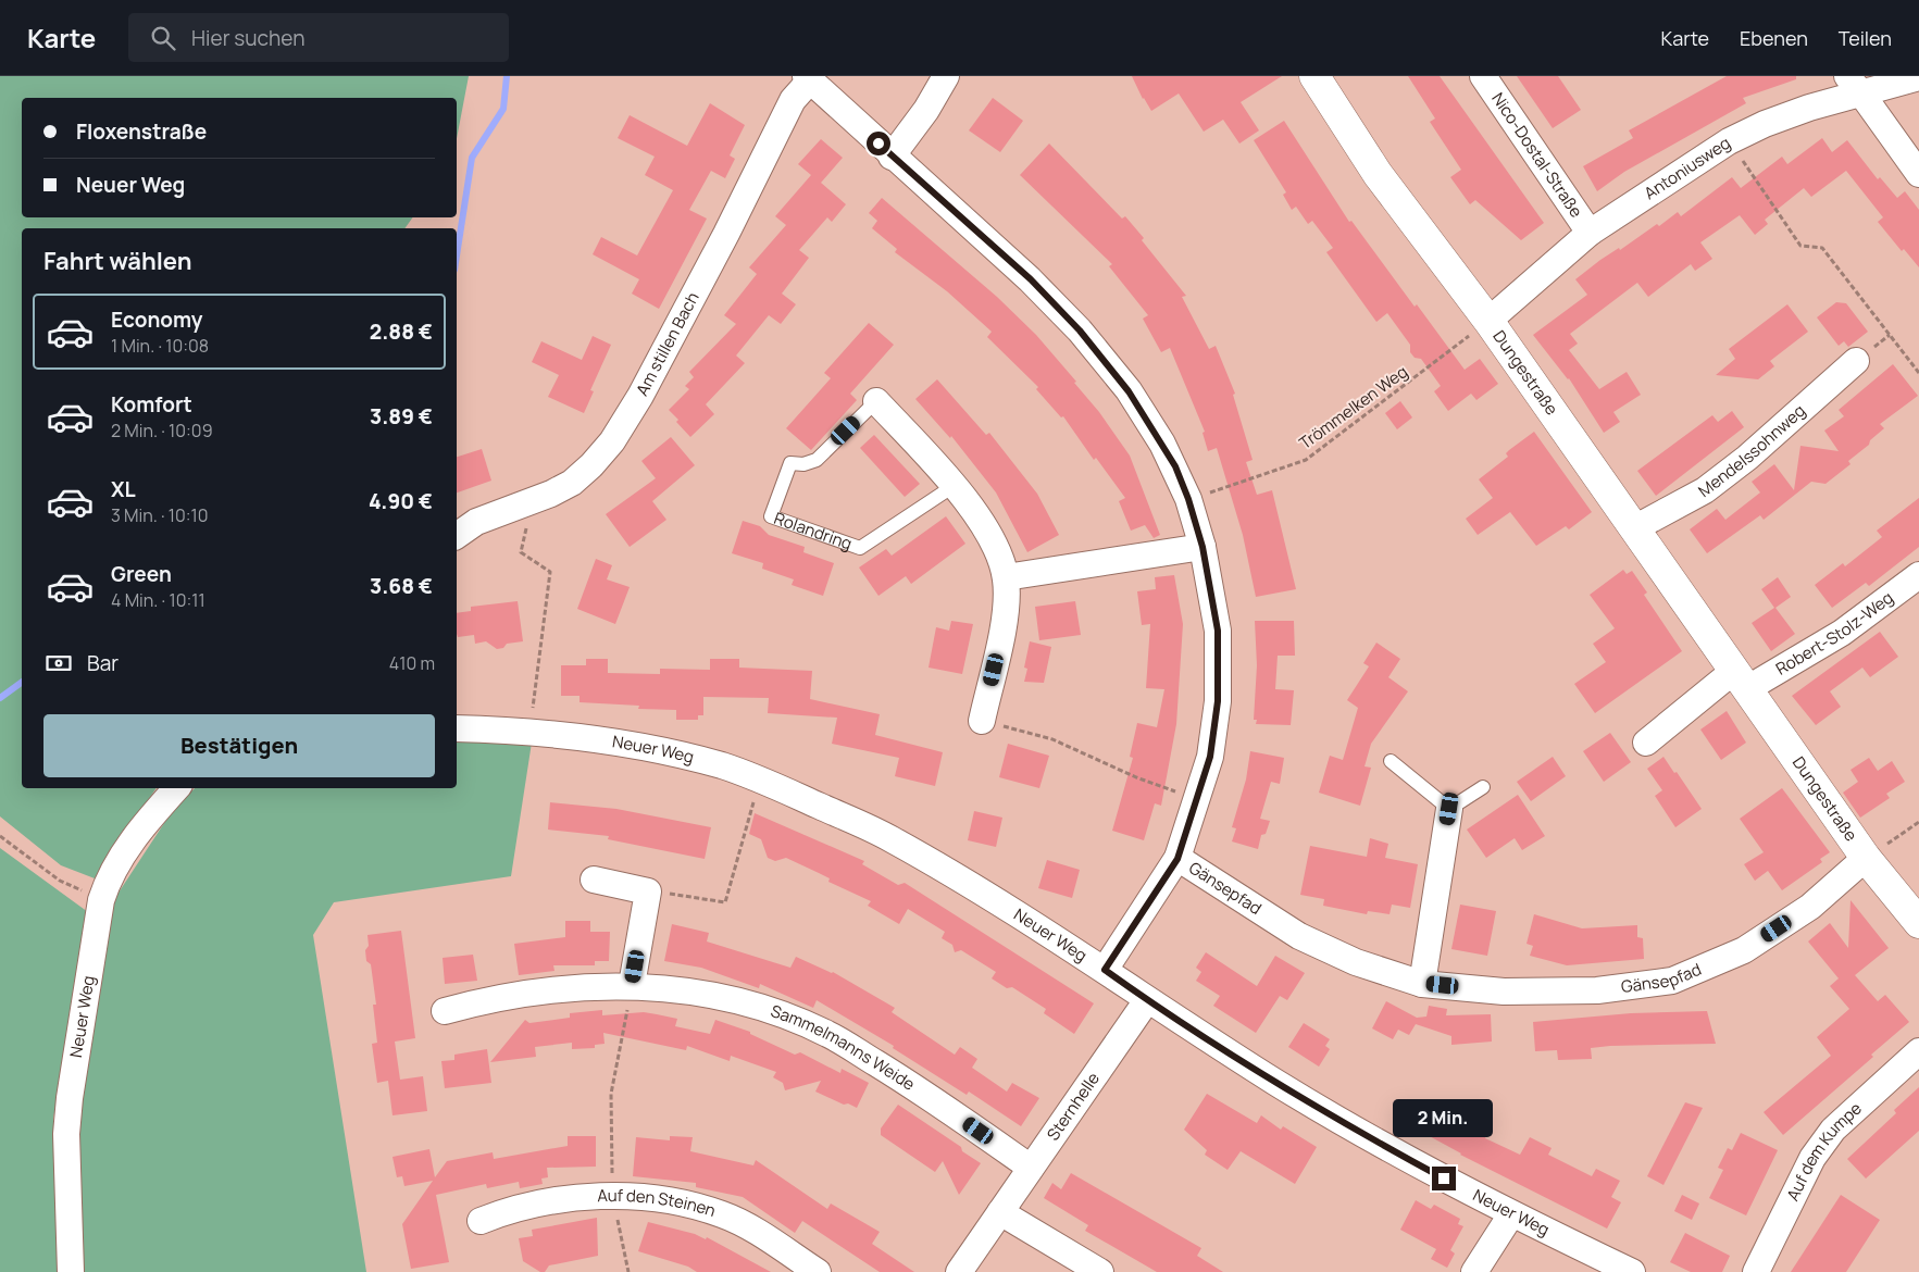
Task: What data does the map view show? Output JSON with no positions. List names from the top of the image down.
{
  "streets": {
    "street": [
      "Nico-Dostal-Straße",
      "Antoniusweg",
      "Am stillen Bach",
      "Dungestraße",
      "Mendelssohnweg",
      "Rolandring",
      "Robert-Stolz-Weg",
      "Neuer Weg",
      "Gänsepfad",
      "Sammelmanns Weide",
      "Sternhelle",
      "Auf dem Kumpe",
      "Auf den Steinen"
    ],
    "path": ["Trömmelken Weg"]
  },
  "crossings": [
    ["Nico-Dostal-Straße", "Antoniusweg"],
    ["Antoniusweg", "Dungestraße"],
    ["Antoniusweg", "Trömmelken Weg"],
    ["Dungestraße", "Trömmelken Weg"],
    ["Dungestraße", "Mendelssohnweg"],
    ["Dungestraße", "Robert-Stolz-Weg"],
    ["Dungestraße", "Gänsepfad"],
    ["Neuer Weg", "Sternhelle"],
    ["Sammelmanns Weide", "Sternhelle"]
  ],
  "page": {
    "header": "Karte",
    "search": "Hier suchen",
    "nav": ["Karte", "Ebenen", "Teilen"],
    "banner": ["Floxenstraße", "Neuer Weg"],
    "heading": "Fahrt wählen",
    "list": [
      {
        "name": "Economy",
        "note": "1 Min. · 10:08",
        "value": "2.88 €"
      },
      {
        "name": "Komfort",
        "note": "2 Min. · 10:09",
        "value": "3.89 €"
      },
      {
        "name": "XL",
        "note": "3 Min. · 10:10",
        "value": "4.90 €"
      },
      {
        "name": "Green",
        "note": "4 Min. · 10:11",
        "value": "3.68 €"
      }
    ],
    "pay": ["Bar", "410 m"],
    "buttons": "Bestätigen",
    "bubble": "2 Min."
  }
}
